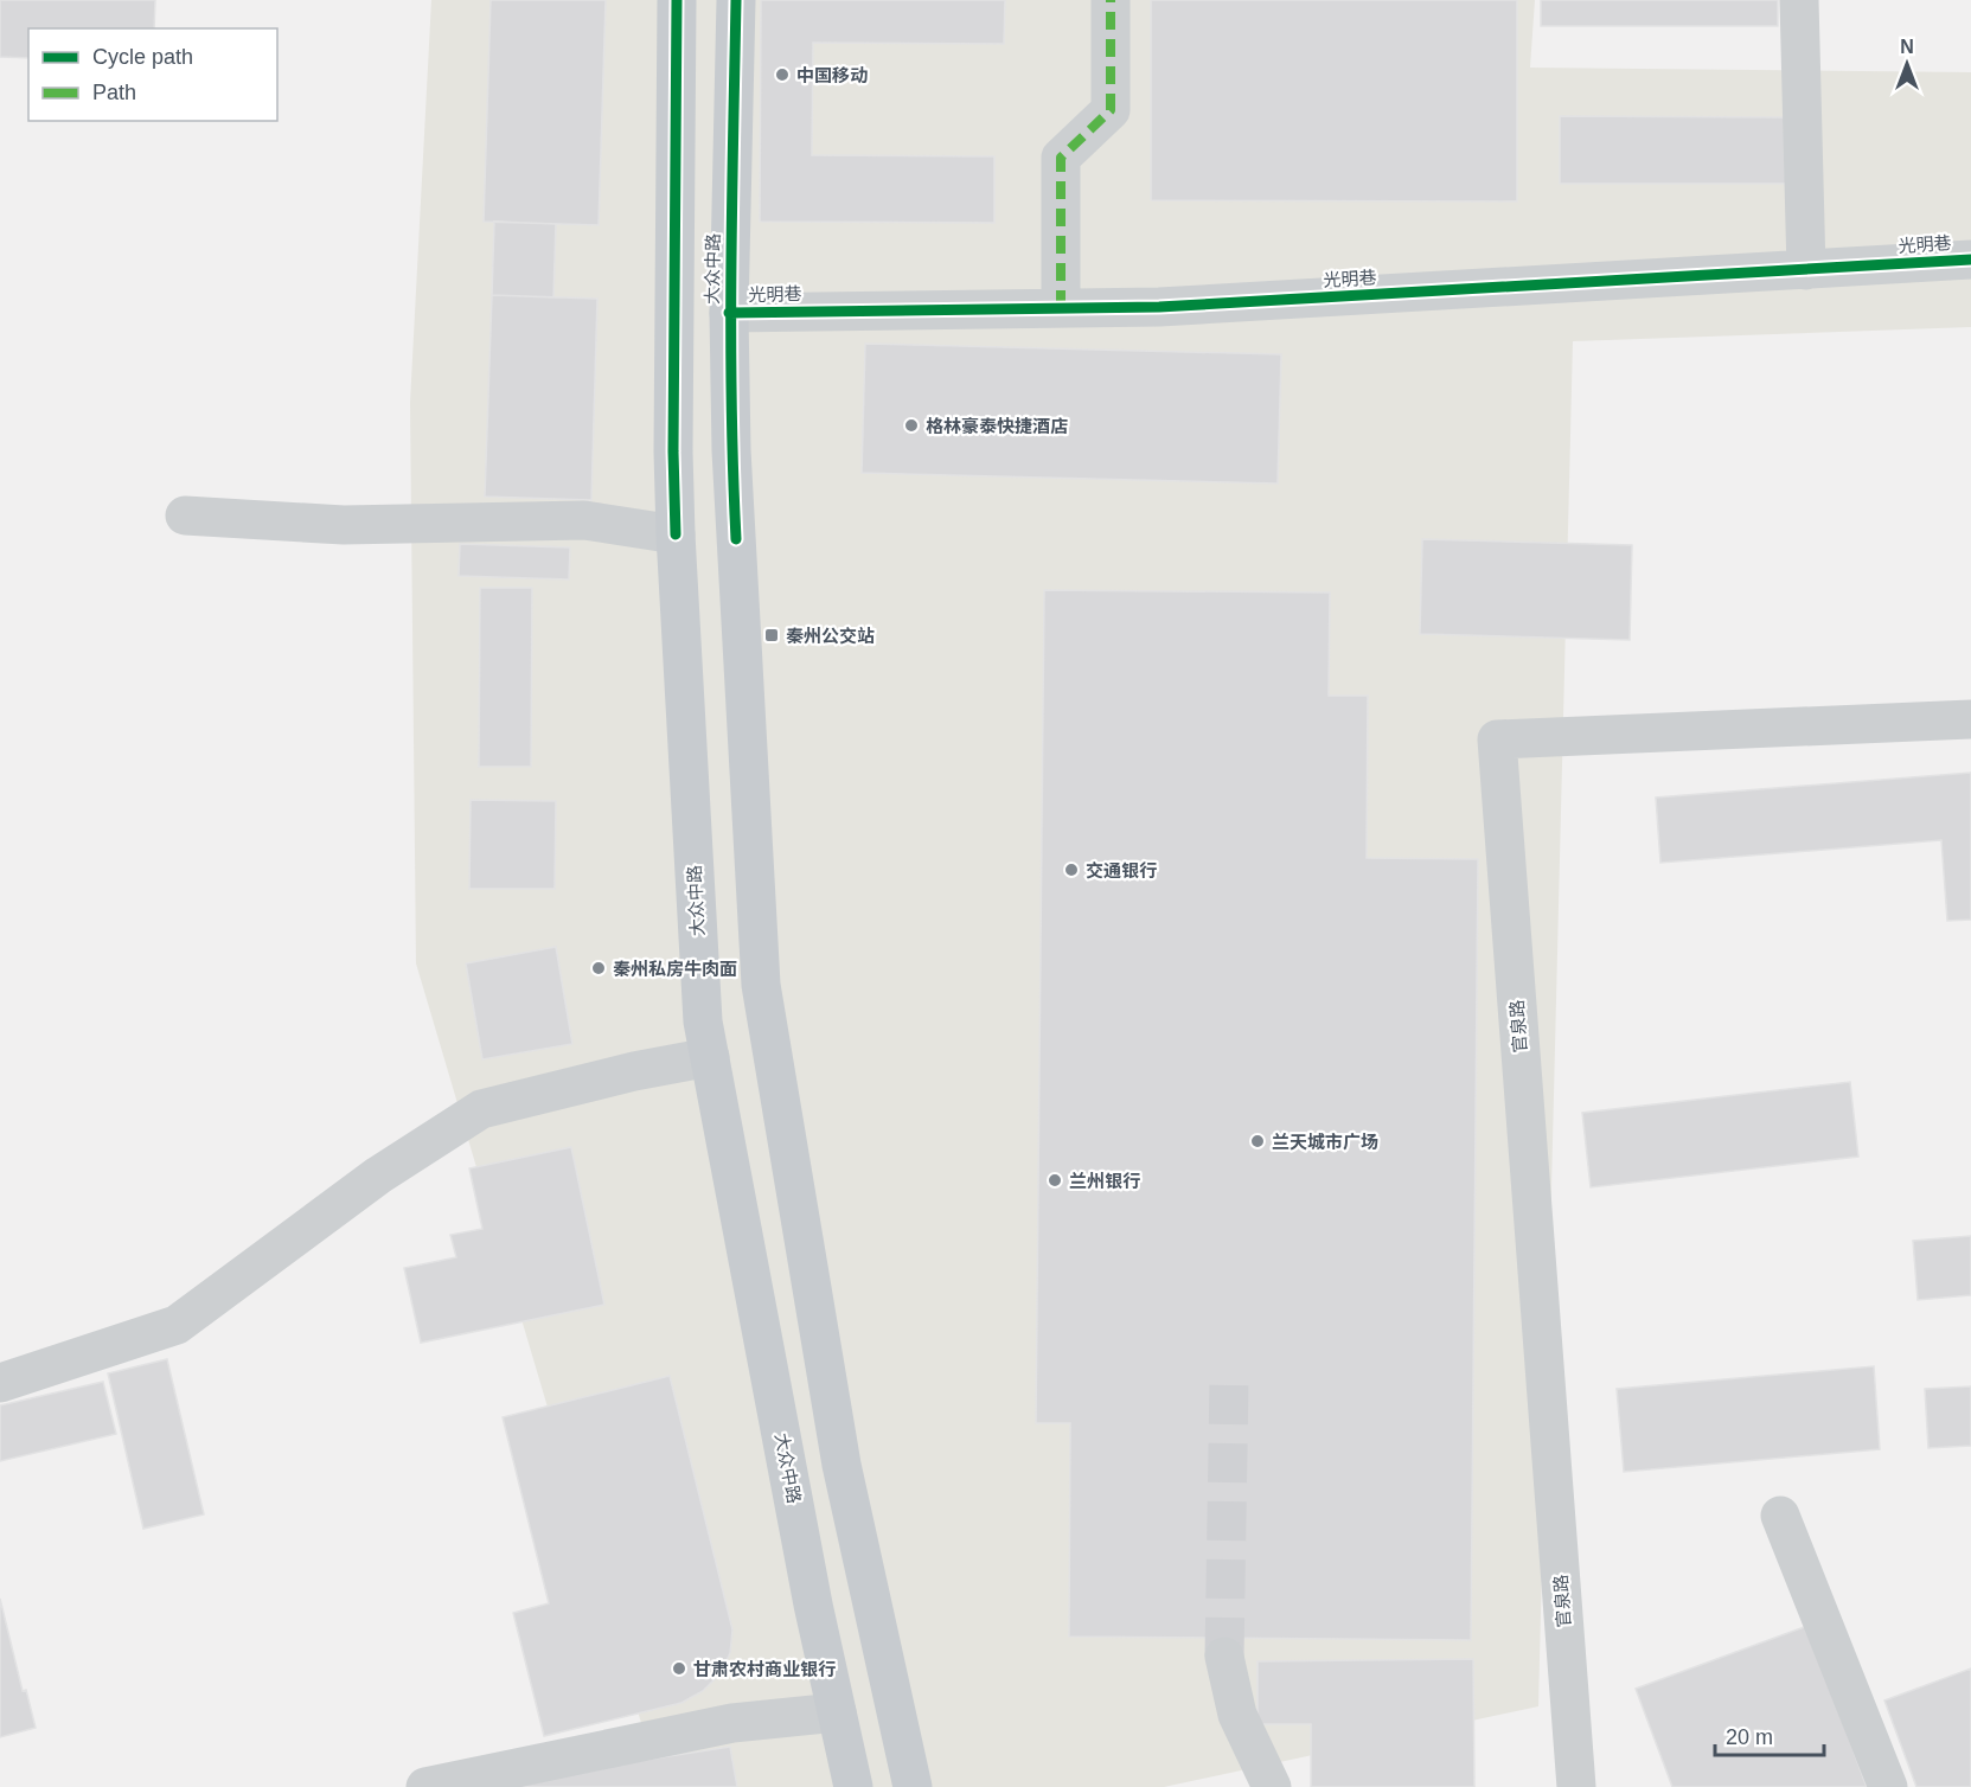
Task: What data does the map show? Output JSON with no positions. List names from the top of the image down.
{
  "streets": {
    "main road": ["大众中路"],
    "street": ["光明巷", "官泉路"]
  },
  "crossings": [
    ["光明巷", "大众中路"]
  ],
  "places": {
    "other": [
      "中国移动",
      "格林豪泰快捷酒店",
      "交通银行",
      "秦州私房牛肉面",
      "兰天城市广场",
      "兰州银行",
      "甘肃农村商业银行"
    ],
    "transit": ["秦州公交站"]
  },
  "legend": ["Cycle path", "Path"],
  "scale_bar": "20 m",
  "north": "top"
}
